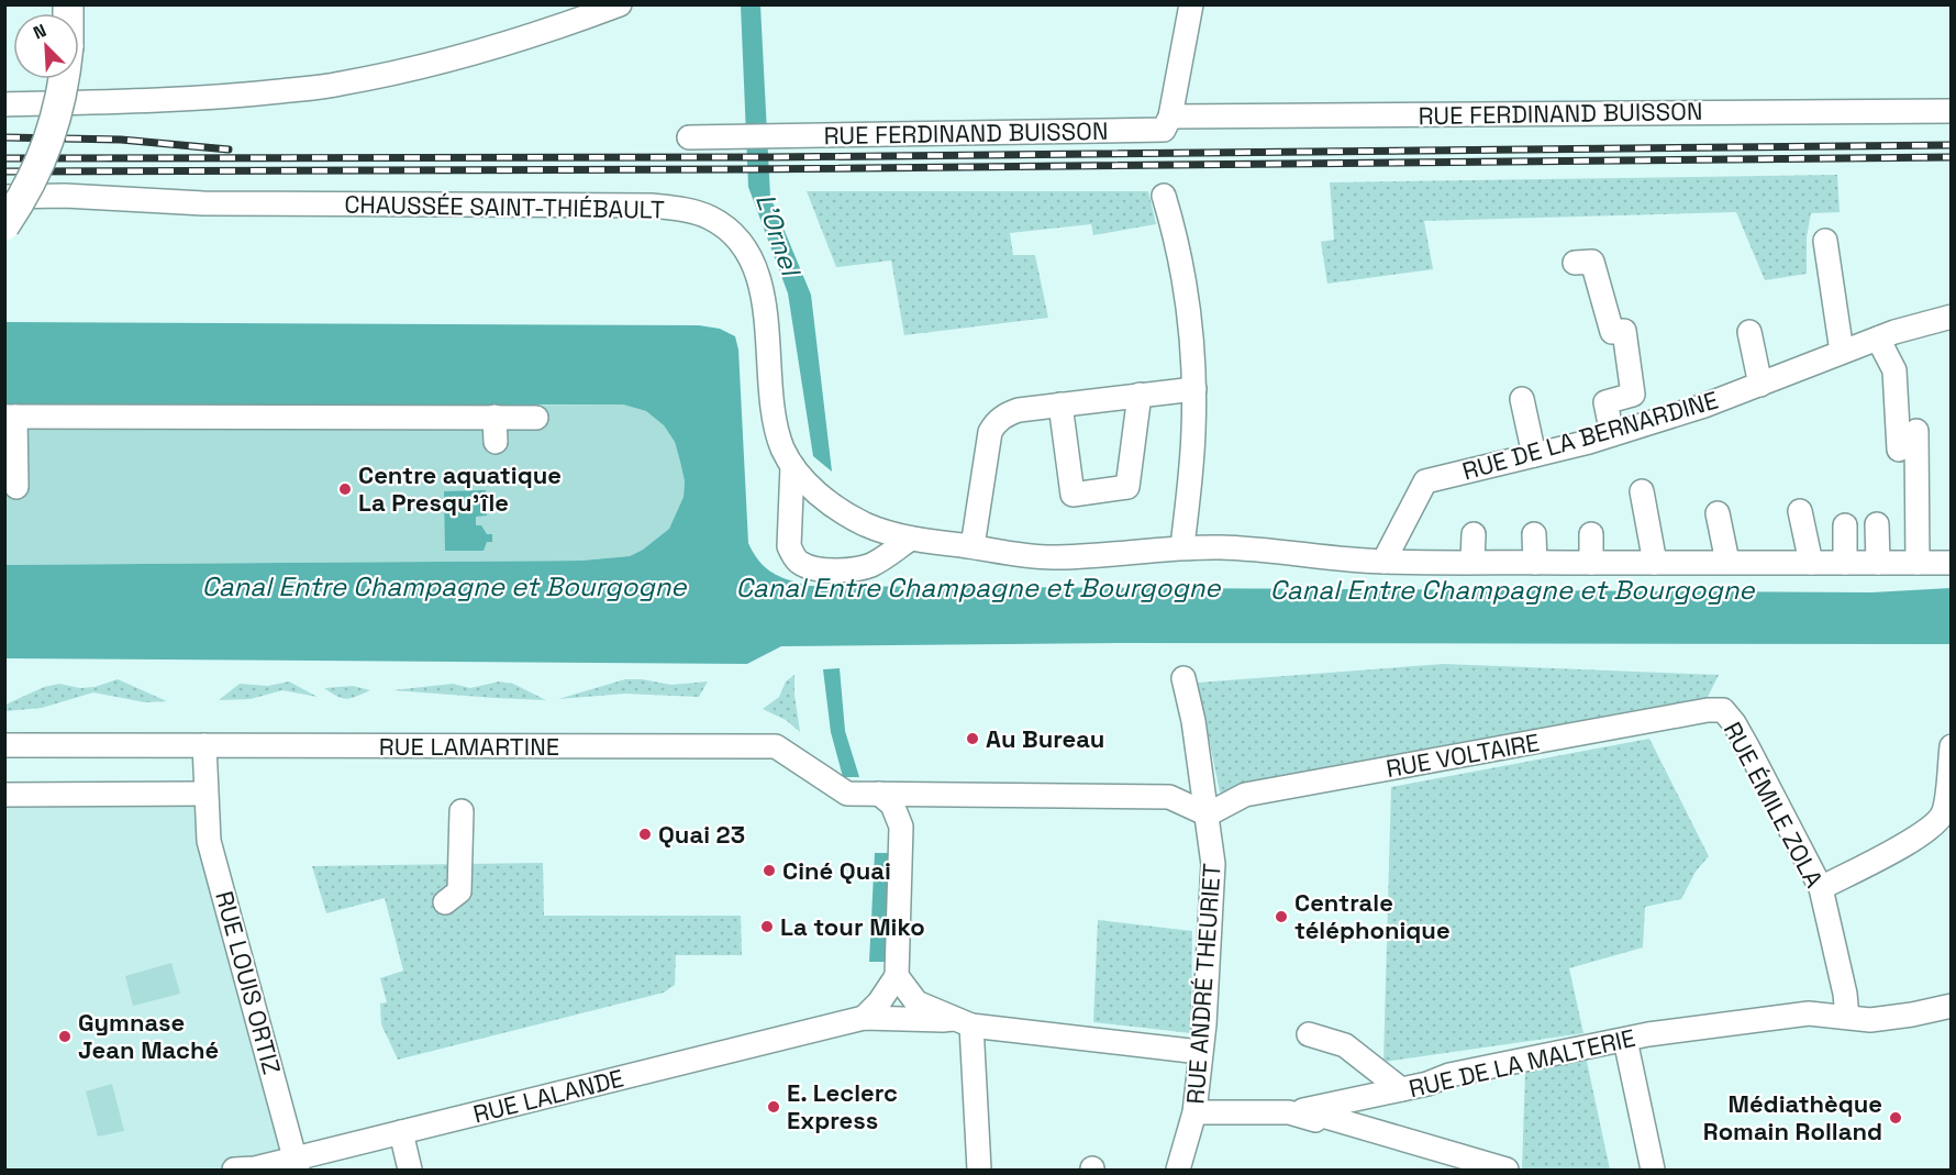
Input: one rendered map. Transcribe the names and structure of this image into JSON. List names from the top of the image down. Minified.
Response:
{"streets":{"street":["RUE FERDINAND BUISSON","CHAUSSÉE SAINT-THIÉBAULT","RUE DE LA BERNARDINE","RUE LAMARTINE","RUE VOLTAIRE","RUE ÉMILE ZOLA","RUE LOUIS ORTIZ","RUE ANDRÉ THEURIET","RUE DE LA MALTERIE","RUE LALANDE"]},"crossings":[["CHAUSSÉE SAINT-THIÉBAULT","RUE DE LA BERNARDINE"],["RUE LAMARTINE","RUE VOLTAIRE"],["RUE LAMARTINE","RUE LOUIS ORTIZ"],["RUE LAMARTINE","RUE ANDRÉ THEURIET"],["RUE VOLTAIRE","RUE ÉMILE ZOLA"],["RUE VOLTAIRE","RUE ANDRÉ THEURIET"],["RUE ÉMILE ZOLA","RUE DE LA MALTERIE"],["RUE LOUIS ORTIZ","RUE LALANDE"]],"water":["L'Ornel","Canal Entre Champagne et Bourgogne"],"places":["Centre aquatique La Presqu'île","Au Bureau","Quai 23","Ciné Quai","Centrale téléphonique","La tour Miko","Gymnase Jean Maché","E. Leclerc Express","Médiathèque Romain Rolland"],"north":"top left"}
